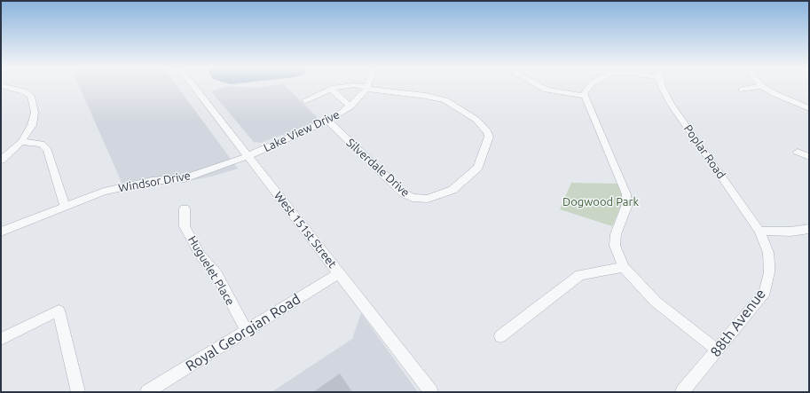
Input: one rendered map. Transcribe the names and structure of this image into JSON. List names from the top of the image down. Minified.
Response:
{"streets":{"street":["Lake View Drive","Poplar Road","Silverdale Drive","Windsor Drive","West 151st Street","Huguelet Place","88th Avenue","Royal Georgian Road"]},"crossings":[["Lake View Drive","Silverdale Drive"],["Lake View Drive","Windsor Drive"],["Lake View Drive","West 151st Street"],["Poplar Road","88th Avenue"],["Windsor Drive","West 151st Street"],["West 151st Street","Royal Georgian Road"],["Huguelet Place","Royal Georgian Road"]],"parks":["Dogwood Park"]}
